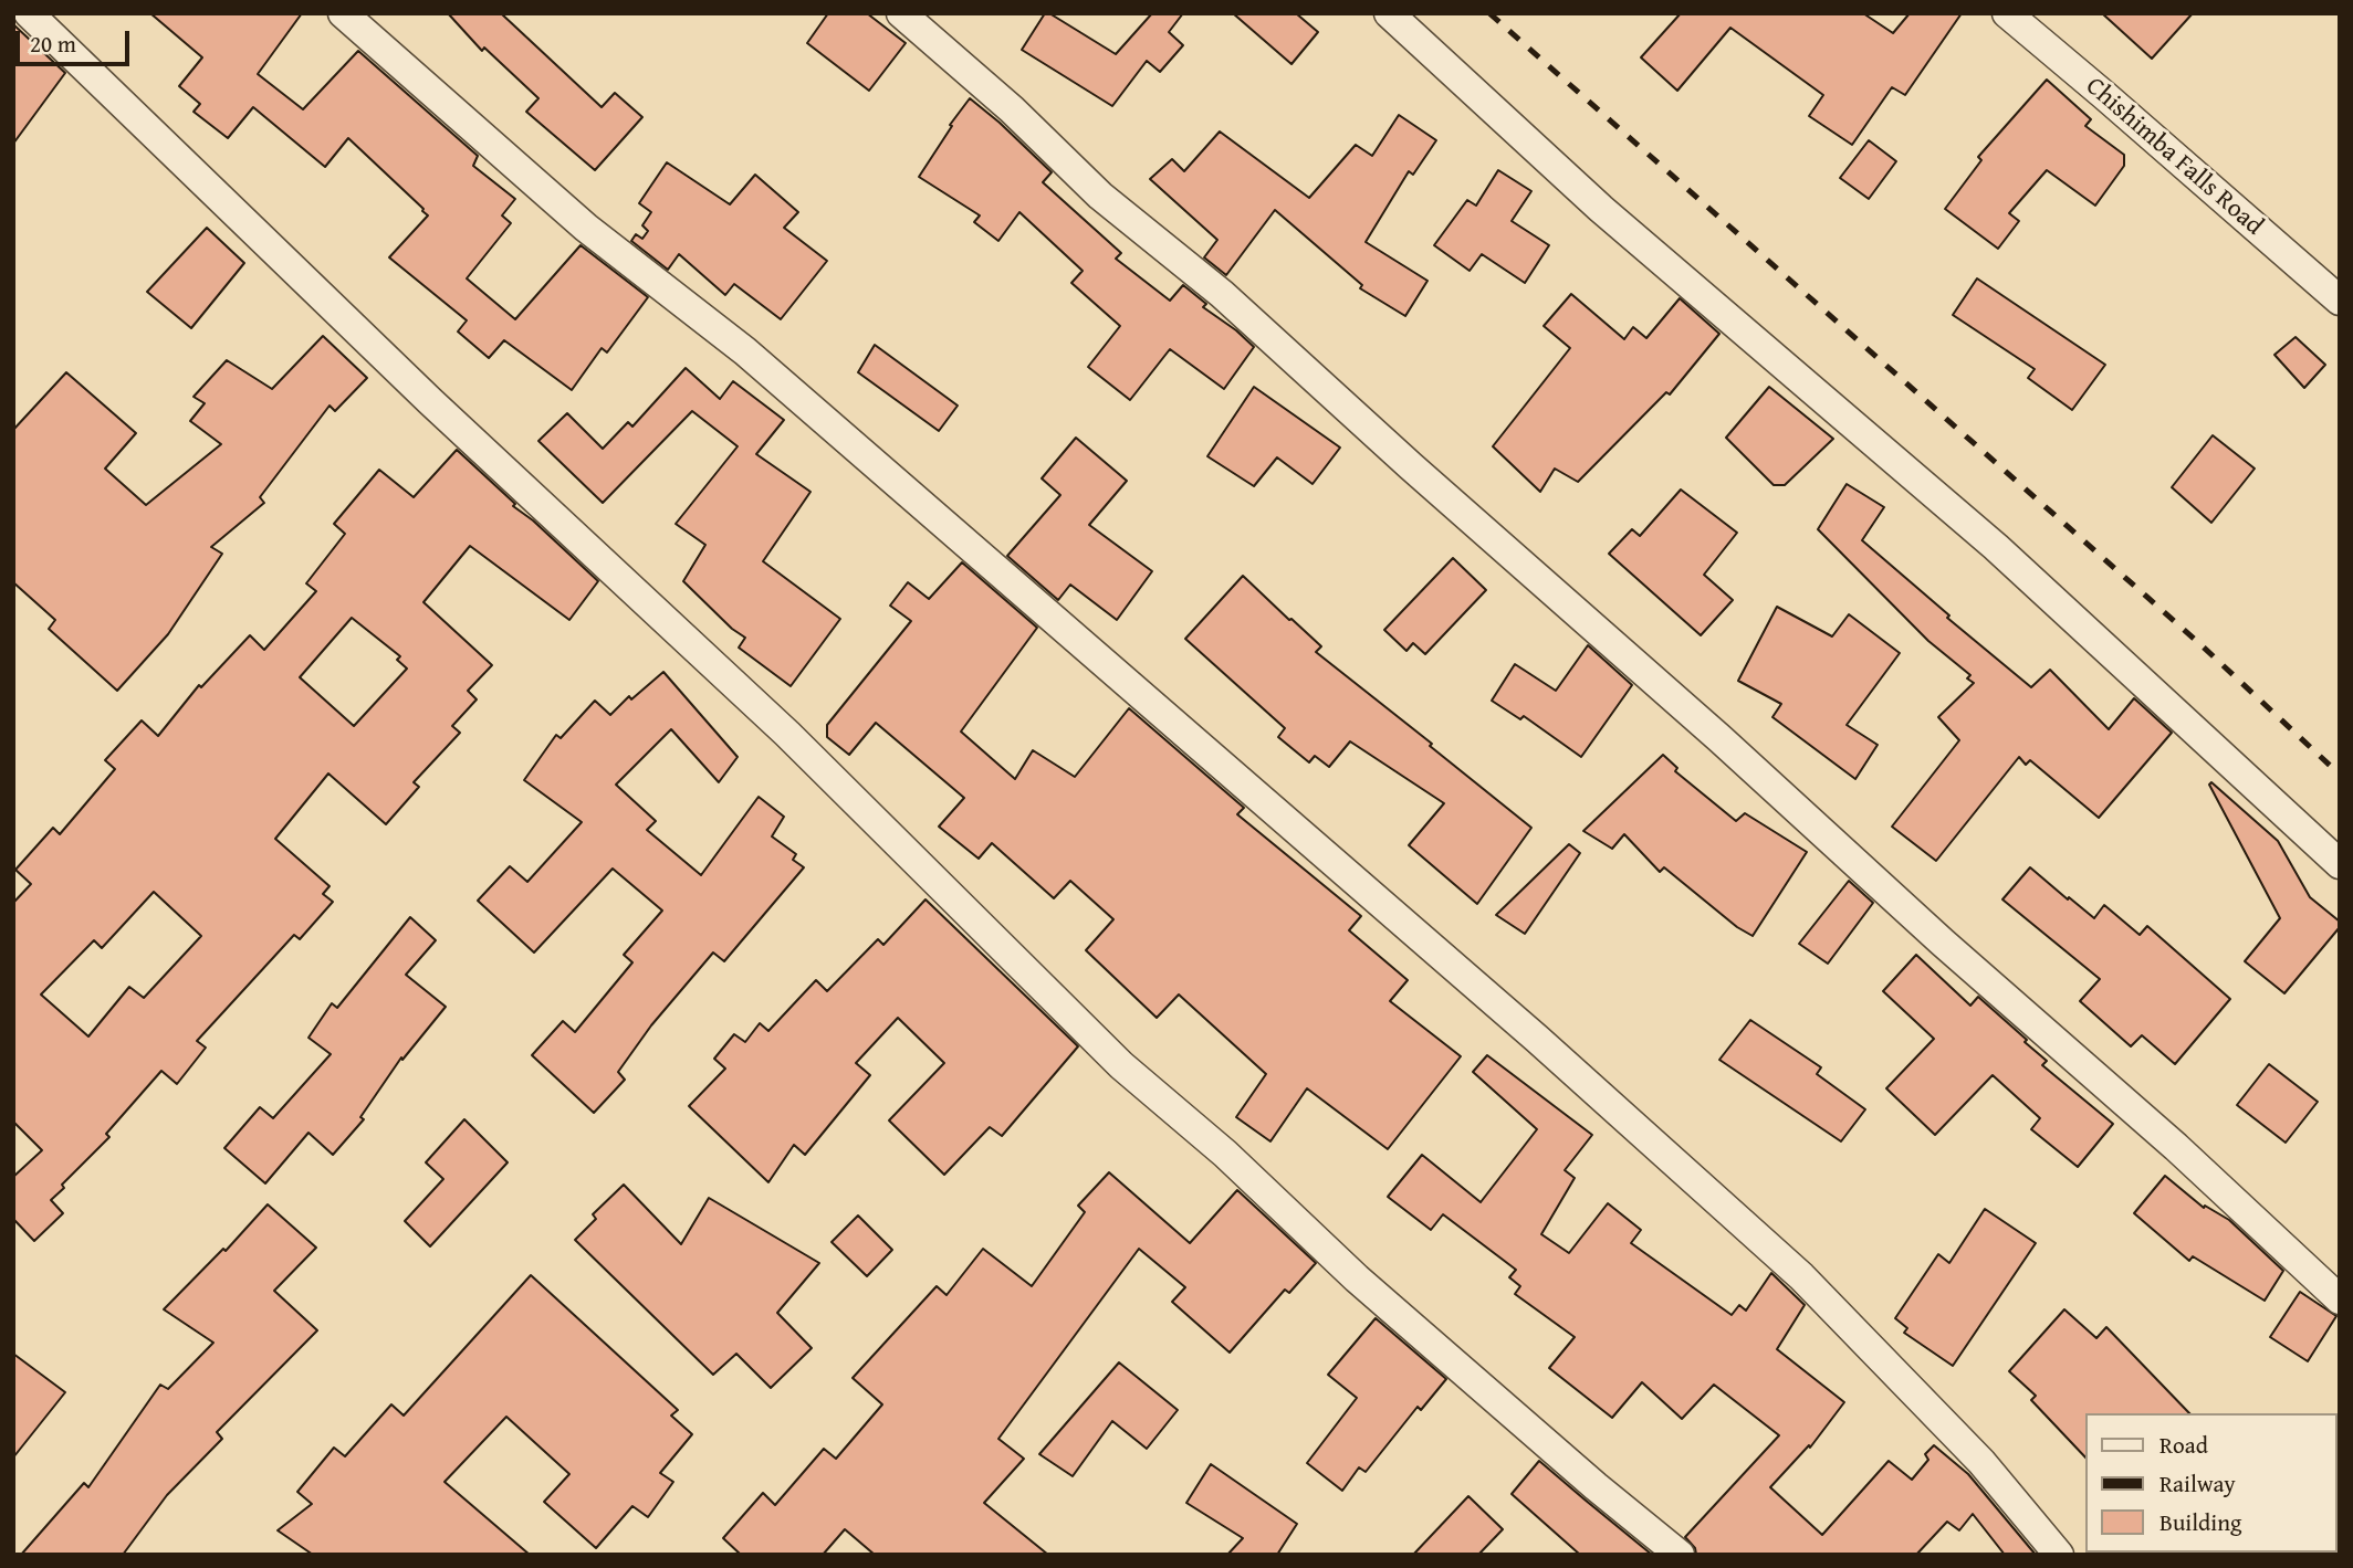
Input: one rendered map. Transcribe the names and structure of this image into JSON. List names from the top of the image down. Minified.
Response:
{"streets":{"street":["Chishimba Falls Road"]},"legend":["Road","Railway","Building"],"scale_bar":"20 m"}
